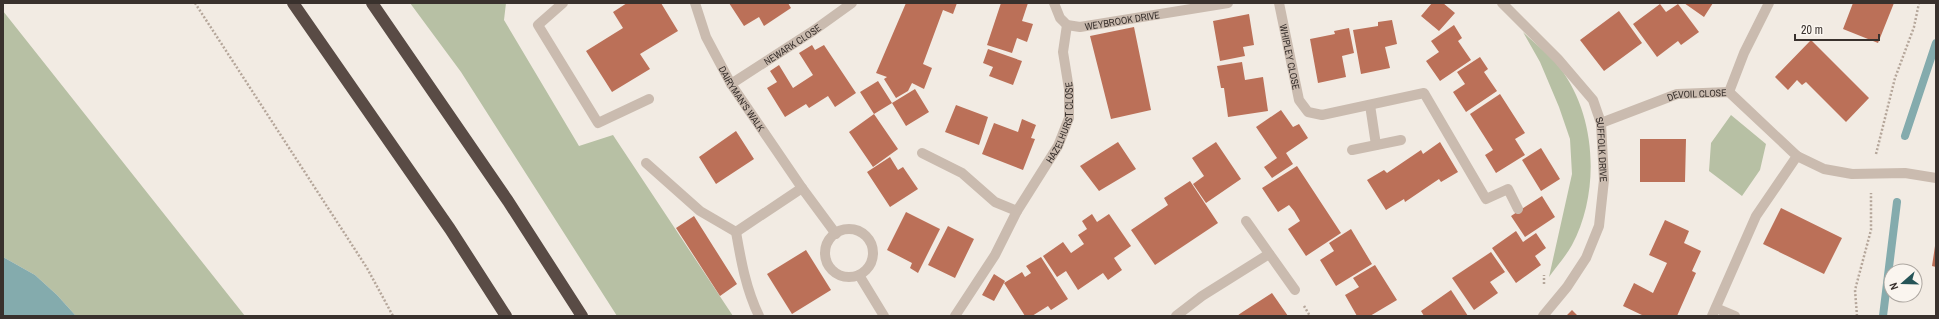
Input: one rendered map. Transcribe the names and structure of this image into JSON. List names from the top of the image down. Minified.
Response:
{"streets":{"street":["WEYBROOK DRIVE","NEWARK CLOSE","WHIPLEY CLOSE","DEVOIL CLOSE","DAIRYMAN'S WALK","HAZELHURST CLOSE","SUFFOLK DRIVE"]},"crossings":[["WEYBROOK DRIVE","HAZELHURST CLOSE"],["NEWARK CLOSE","DAIRYMAN'S WALK"],["DEVOIL CLOSE","SUFFOLK DRIVE"]],"scale_bar":"20 m","north":"left"}
